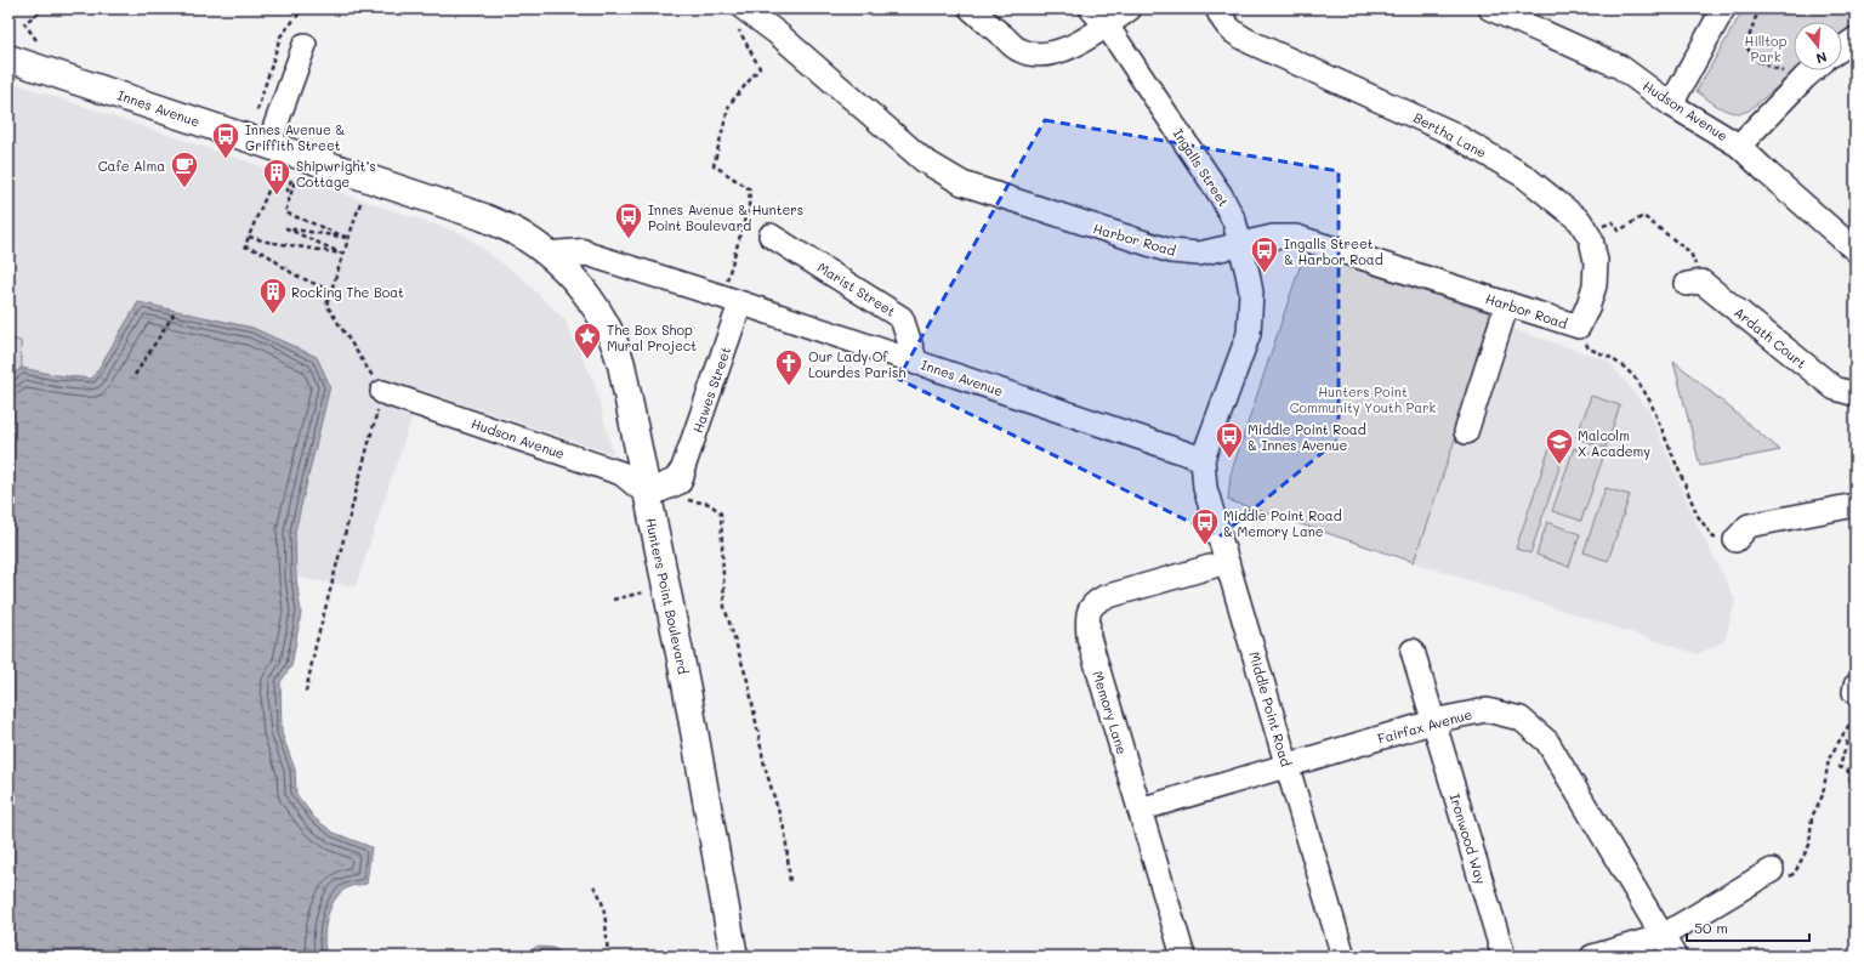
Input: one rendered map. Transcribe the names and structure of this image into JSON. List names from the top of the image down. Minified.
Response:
{"streets":{"main road":["Innes Avenue","Hunters Point Boulevard"],"street":["Hudson Avenue","Bertha Lane","Ingalls Street","Harbor Road","Marist Street","Ardath Court","Hawes Street","Middle Point Road","Memory Lane","Fairfax Avenue","Ironwood Way"]},"crossings":[["Innes Avenue","Ingalls Street"],["Innes Avenue","Marist Street"],["Innes Avenue","Hawes Street"],["Innes Avenue","Hunters Point Boulevard"],["Innes Avenue","Middle Point Road"],["Hudson Avenue","Hunters Point Boulevard"],["Bertha Lane","Harbor Road"],["Ingalls Street","Harbor Road"],["Ingalls Street","Middle Point Road"],["Middle Point Road","Memory Lane"],["Middle Point Road","Fairfax Avenue"],["Memory Lane","Fairfax Avenue"],["Fairfax Avenue","Ironwood Way"]],"parks":["Hilltop Park","Hunters Point Community Youth Park"],"places":{"bus stop":["Innes Avenue & Griffith Street","Innes Avenue & Hunters Point Boulevard","Ingalls Street & Harbor Road","Middle Point Road & Innes Avenue","Middle Point Road & Memory Lane"],"cafe":["Cafe Alma"],"building":["Shipwright’s Cottage","Rocking The Boat"],"place":["The Box Shop Mural Project"],"church":["Our Lady Of Lourdes Parish"],"school or university":["Malcolm X Academy"]},"scale_bar":"50 m","north":"bottom"}
